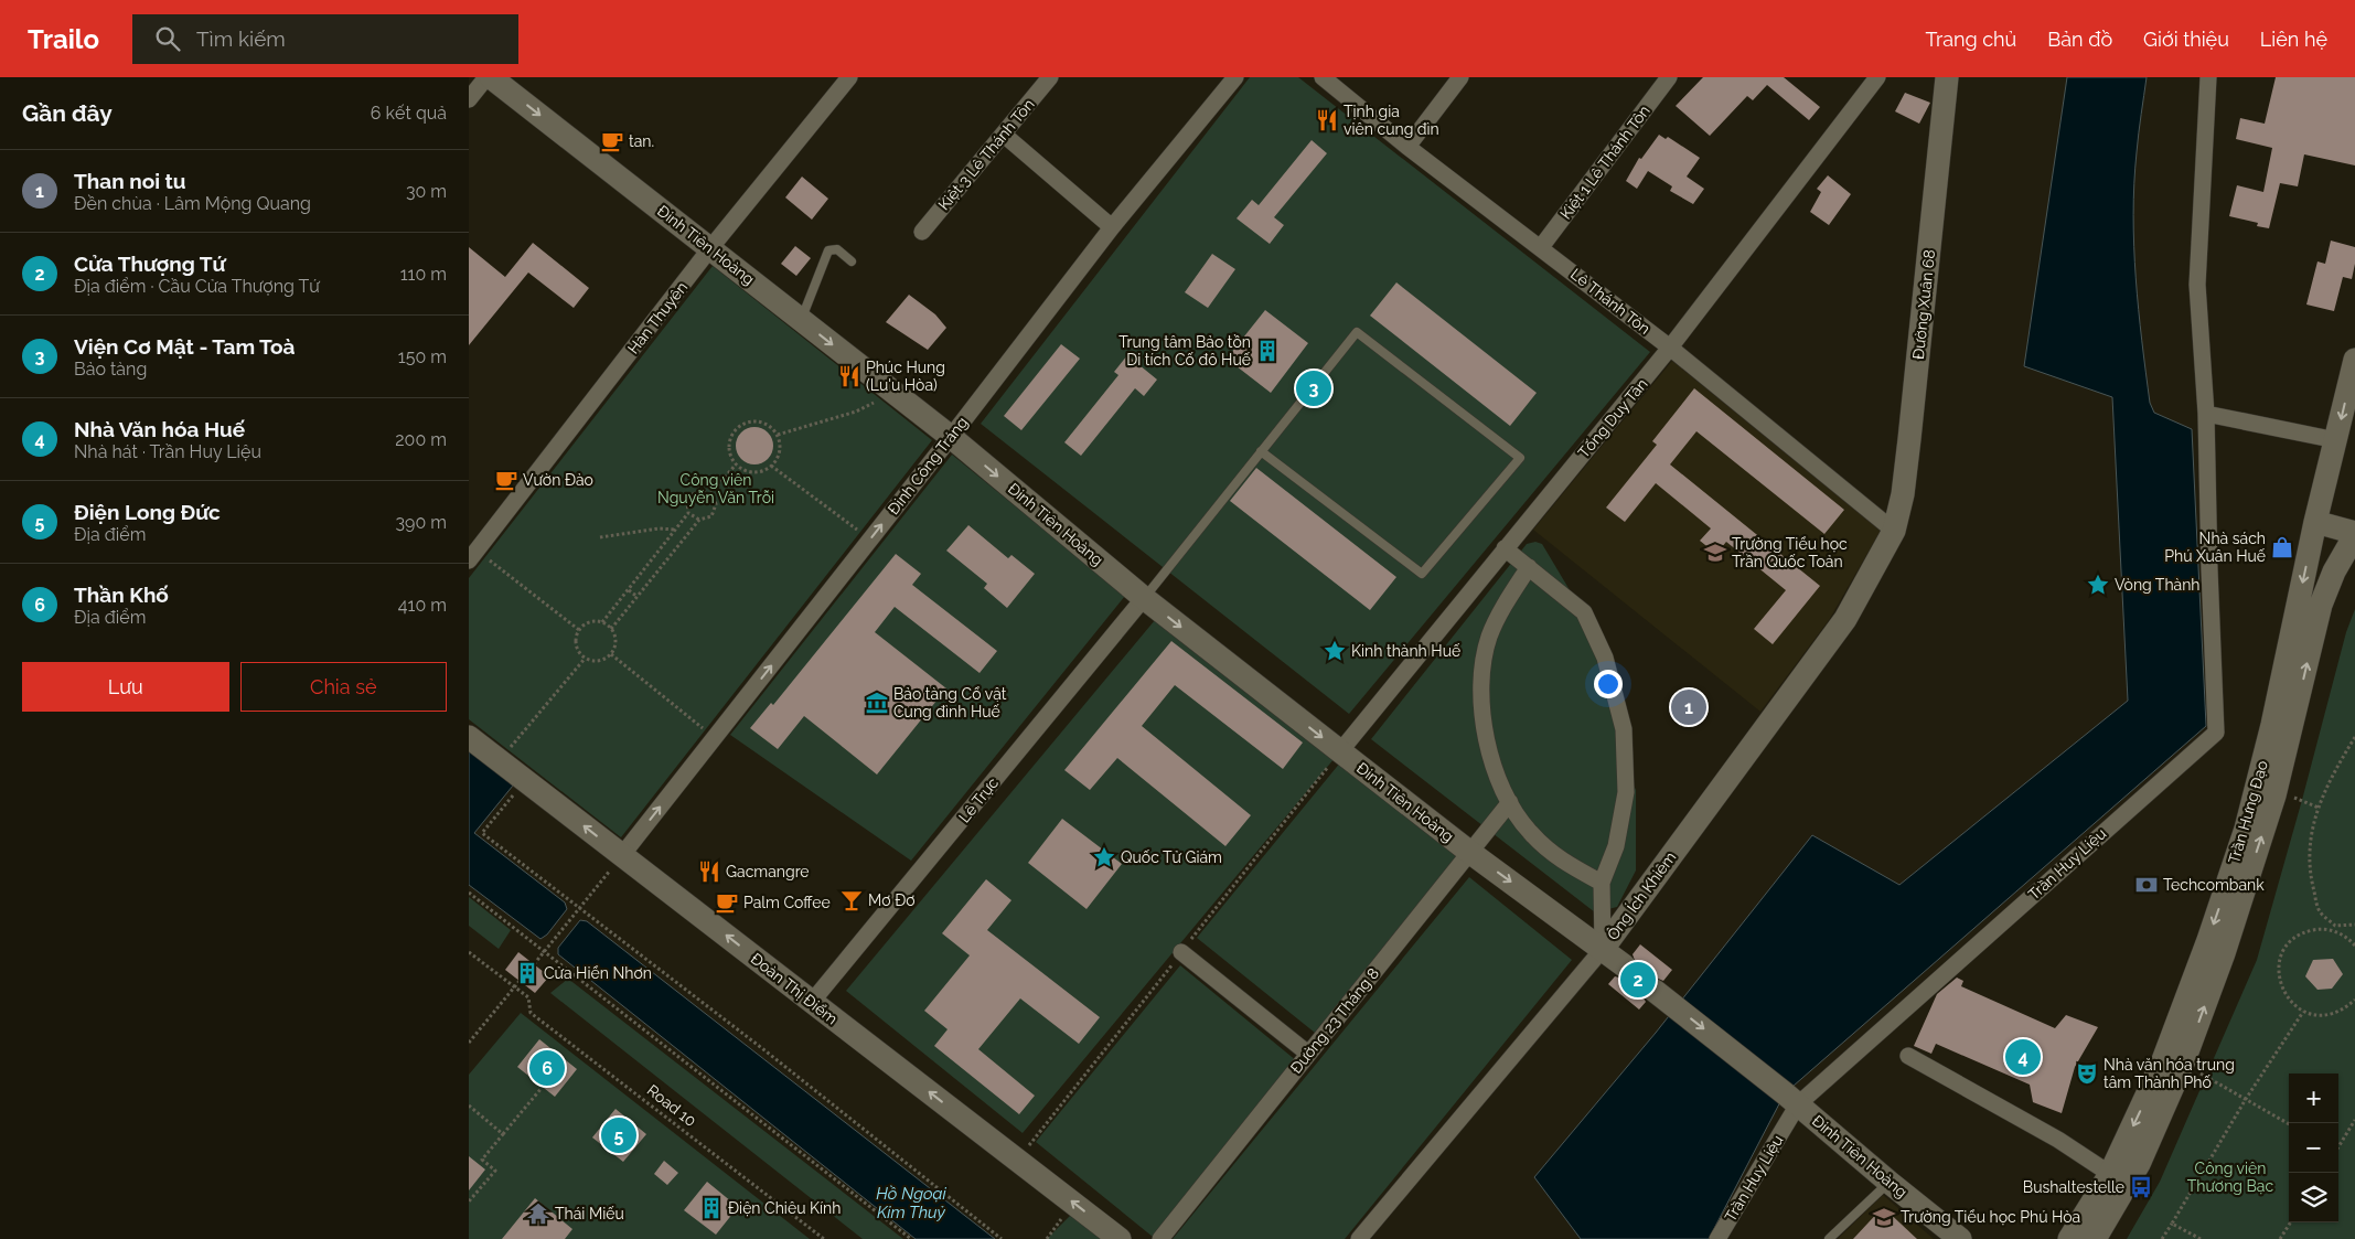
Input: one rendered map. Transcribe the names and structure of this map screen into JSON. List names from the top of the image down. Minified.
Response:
{"streets":{"main road":["Đinh Tiên Hoàng","Đường Xuân 68","Trần Hưng Đạo","Ông Ích Khiêm","Đoàn Thị Điểm"],"street":["Kiệt 3 Lê Thánh Tôn","Kiệt 1 Lê Thánh Tôn","Lê Thánh Tôn","Hàn Thuyên","Tống Duy Tân","Đinh Công Tráng","Lê Trực","Trần Huy Liệu","Đường 23 Tháng 8"],"path":["Road 10"]},"crossings":[["Kiệt 1 Lê Thánh Tôn","Lê Thánh Tôn"],["Đinh Tiên Hoàng","Hàn Thuyên"],["Đinh Tiên Hoàng","Tống Duy Tân"],["Đinh Tiên Hoàng","Đinh Công Tráng"],["Đinh Tiên Hoàng","Lê Trực"],["Đinh Tiên Hoàng","Trần Huy Liệu"],["Đinh Tiên Hoàng","Ông Ích Khiêm"],["Đinh Tiên Hoàng","Đường 23 Tháng 8"],["Lê Thánh Tôn","Đường Xuân 68"],["Lê Thánh Tôn","Tống Duy Tân"],["Lê Thánh Tôn","Ông Ích Khiêm"],["Đường Xuân 68","Ông Ích Khiêm"],["Đinh Công Tráng","Đoàn Thị Điểm"],["Lê Trực","Đoàn Thị Điểm"]],"one_way":["Đinh Tiên Hoàng","Đinh Công Tráng","Đoàn Thị Điểm"],"water":["Hồ Ngoại Kim Thuỷ"],"parks":["Công viên Nguyễn Văn Trỗi","Công viên Thương Bạc"],"places":{"restaurant":["Tịnh gia viên cung đìn","Phúc Hung (Lu'u Hòa)","Gacmangre"],"cafe":["tan.","Vườn Đào","Palm Coffee"],"building":["Trung tâm Bảo tồn Di tích Cố đô Huế","Cửa Hiển Nhơn","Điện Chiêu Kính"],"shop":["Nhà sách Phú Xuân Huế"],"school or university":["Trường Tiểu học Trần Quốc Toản","Trường Tiểu học Phú Hòa"],"place":["Vòng Thành","Kinh thành Huế","Quốc Tử Giám"],"museum":["Bảo tàng Cổ vật Cung đình Huế"],"bank":["Techcombank"],"bar":["Mơ Đơ"],"theatre":["Nhà văn hóa trung tâm Thành Phố"],"bus stop":["Bushaltestelle"],"temple":["Thái Miếu"]},"page":{"header":"Trailo","search":"Tìm kiếm","nav":["Trang chủ","Bản đồ","Giới thiệu","Liên hệ"],"heading":["Gần đây","6 kết quả"],"list":[{"mark":"1","name":"Than noi tu","note":"Đền chùa · Lâm Mộng Quang","value":"30 m"},{"mark":"2","name":"Cửa Thượng Tứ","note":"Địa điểm · Cầu Cửa Thượng Tứ","value":"110 m"},{"mark":"3","name":"Viện Cơ Mật - Tam Toà","note":"Bảo tàng","value":"150 m"},{"mark":"4","name":"Nhà Văn hóa Huế","note":"Nhà hát · Trần Huy Liệu","value":"200 m"},{"mark":"5","name":"Điện Long Đức","note":"Địa điểm","value":"390 m"},{"mark":"6","name":"Thần Khố","note":"Địa điểm","value":"410 m"}],"pins":["3","1","2","4","6","5"],"buttons":["Lưu","Chia sẻ"],"map_buttons":["+","−"]}}
